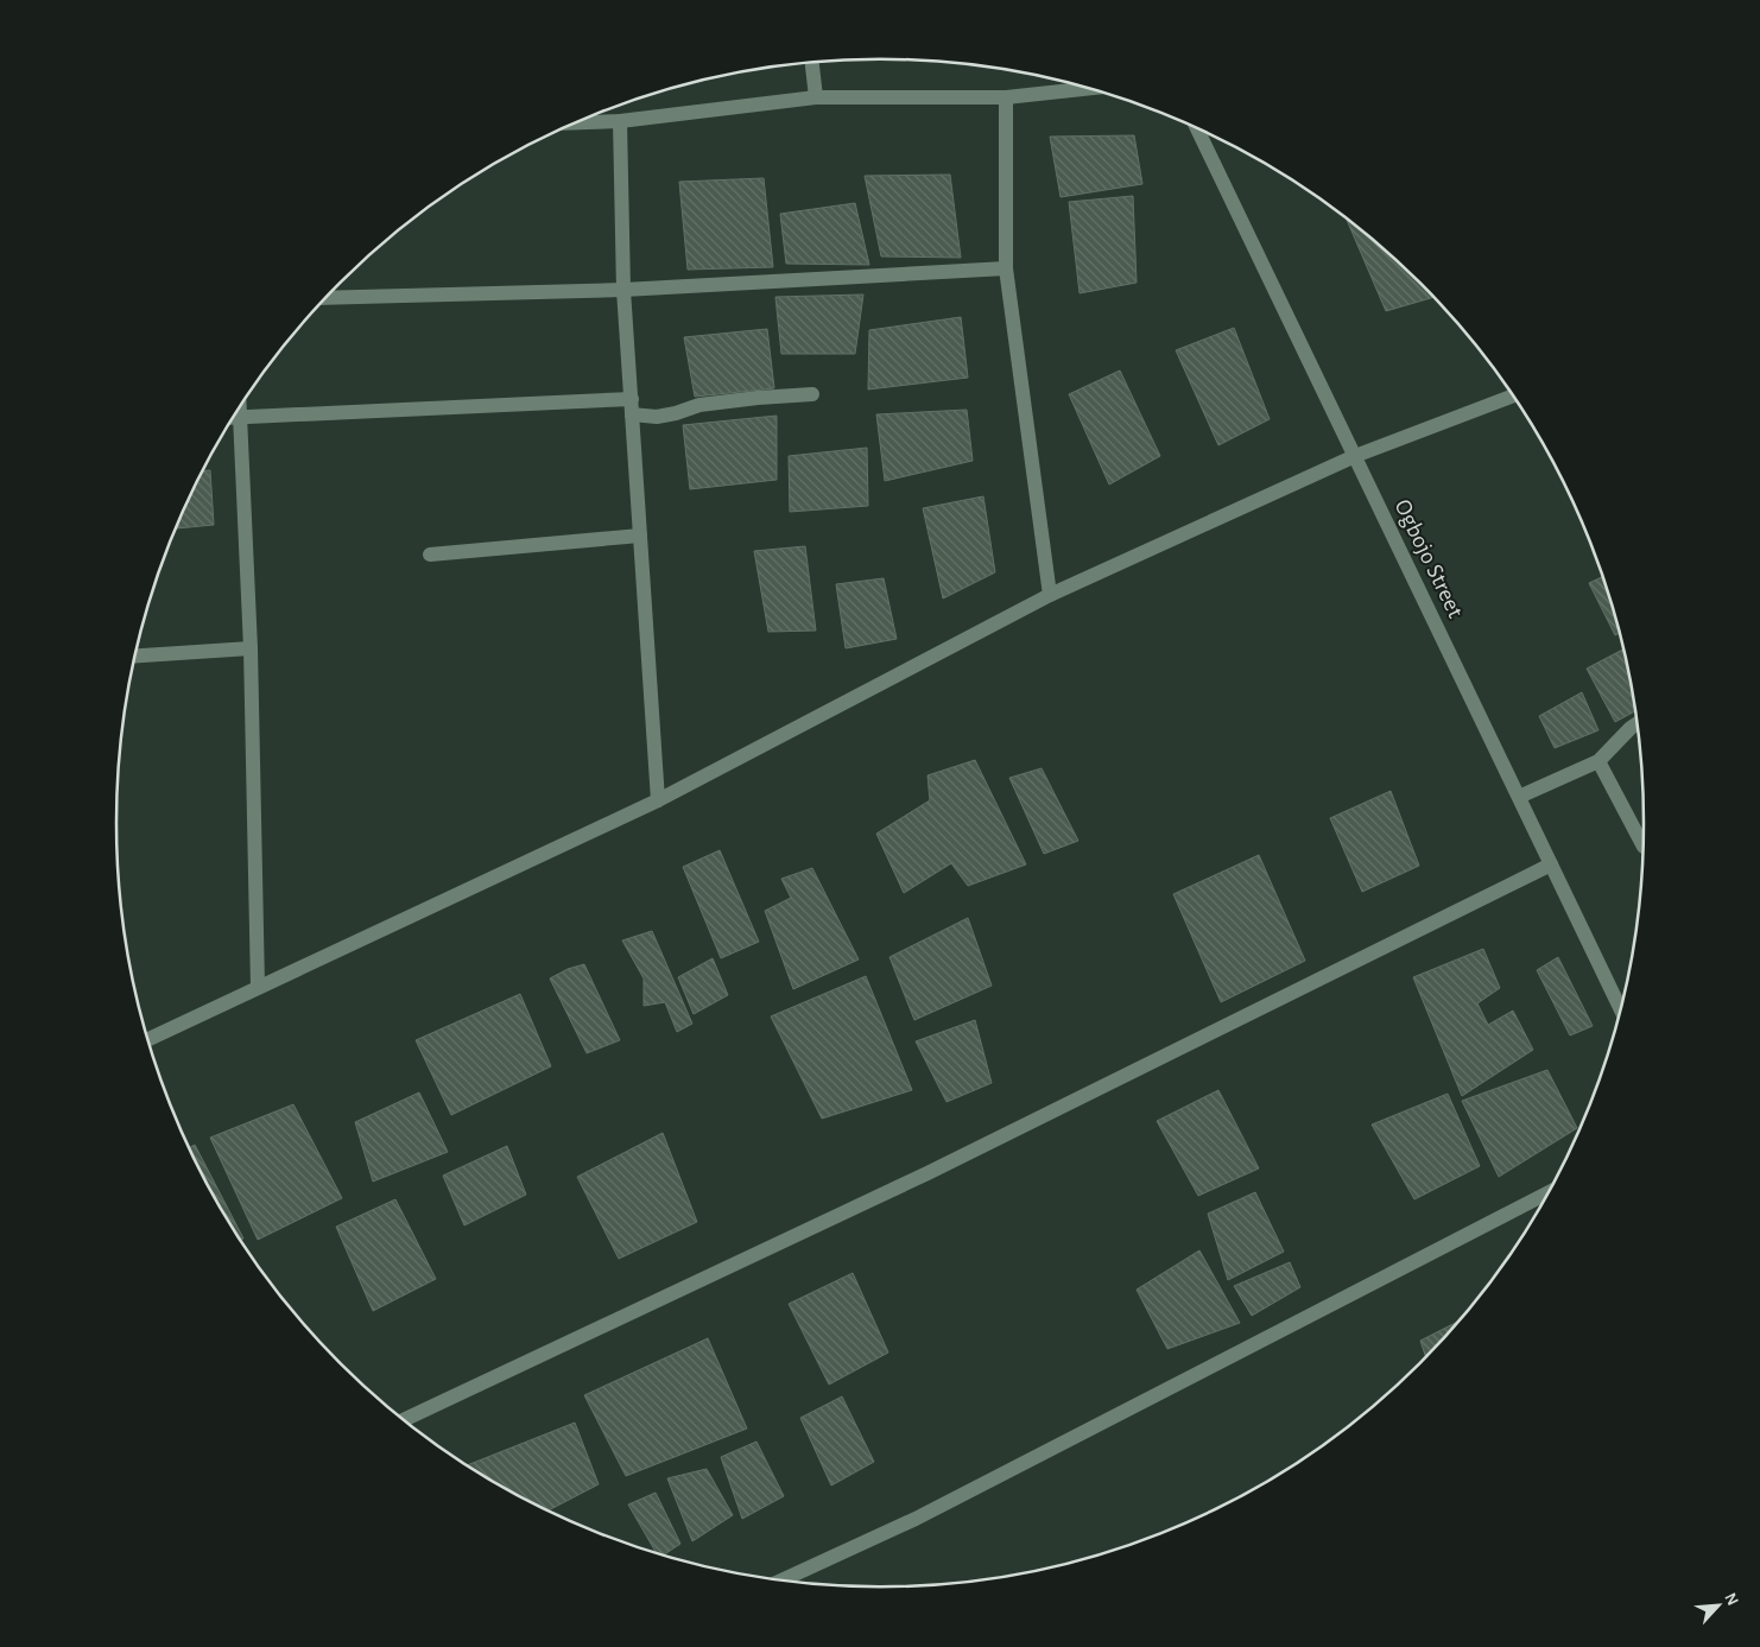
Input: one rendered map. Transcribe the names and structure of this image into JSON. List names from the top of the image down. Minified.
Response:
{"streets":{"street":["Ogbojo Street"]},"north":"top right"}
